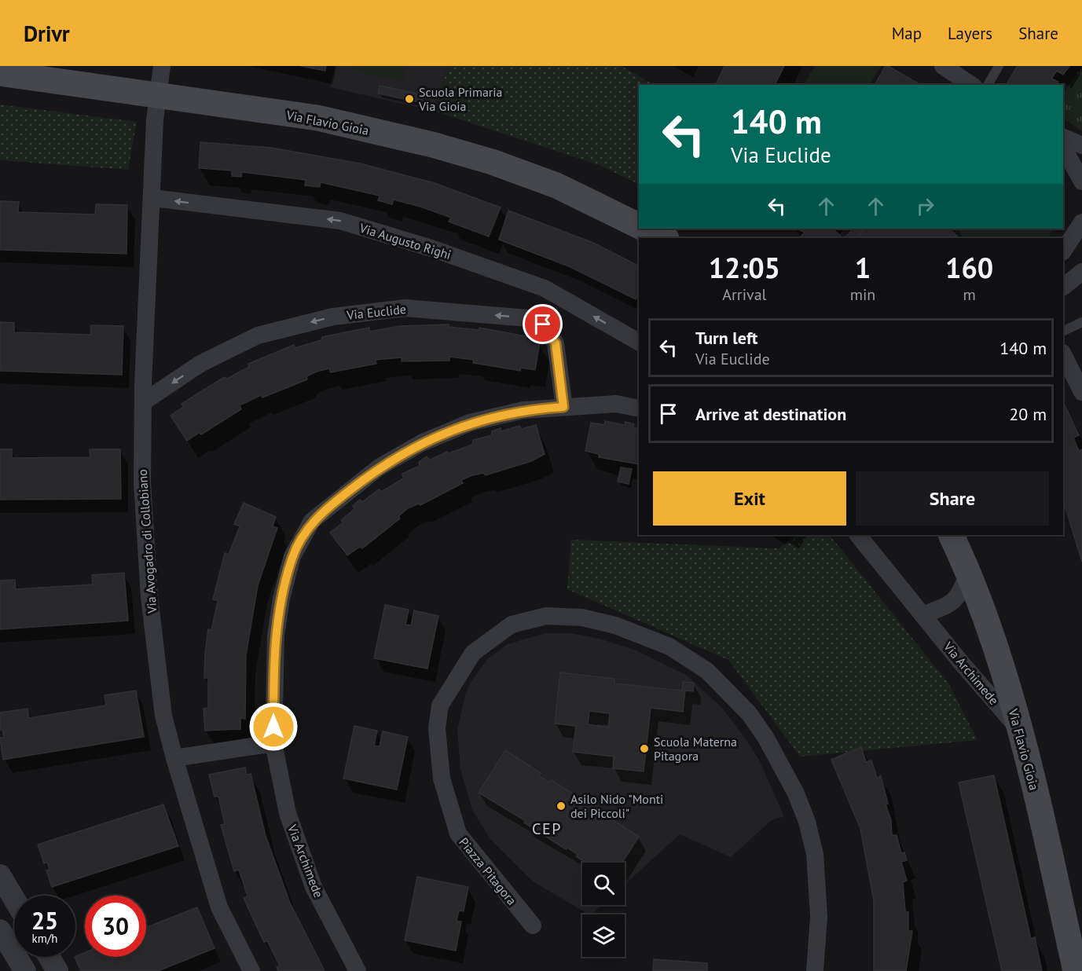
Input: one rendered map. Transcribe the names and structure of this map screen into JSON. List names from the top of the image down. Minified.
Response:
{"streets":{"main road":["Via Flavio Gioia"],"street":["Via Augusto Righi","Via Euclide","Via Avogadro di Collobiano","Via Archimede","Piazza Pitagora"]},"crossings":[["Via Flavio Gioia","Via Avogadro di Collobiano"],["Via Flavio Gioia","Via Archimede"],["Via Augusto Righi","Via Avogadro di Collobiano"],["Via Euclide","Via Avogadro di Collobiano"],["Via Euclide","Via Archimede"]],"one_way":["Via Augusto Righi","Via Euclide"],"districts":["CEP"],"places":["Scuola Primaria Via Gioia","Scuola Materna Pitagora","Asilo Nido \"Monti dei Piccoli\""],"page":{"header":"Drivr","nav":["Map","Layers","Share"],"turn":["140 m","Via Euclide"],"eta":["12:05","Arrival","1","min","160","m"],"list":[{"name":"Turn left","note":"Via Euclide","value":"140 m"},{"name":"Arrive at destination","value":"20 m"}],"buttons":["Exit","Share"],"speed":"25 km/h","limit":"30"}}
